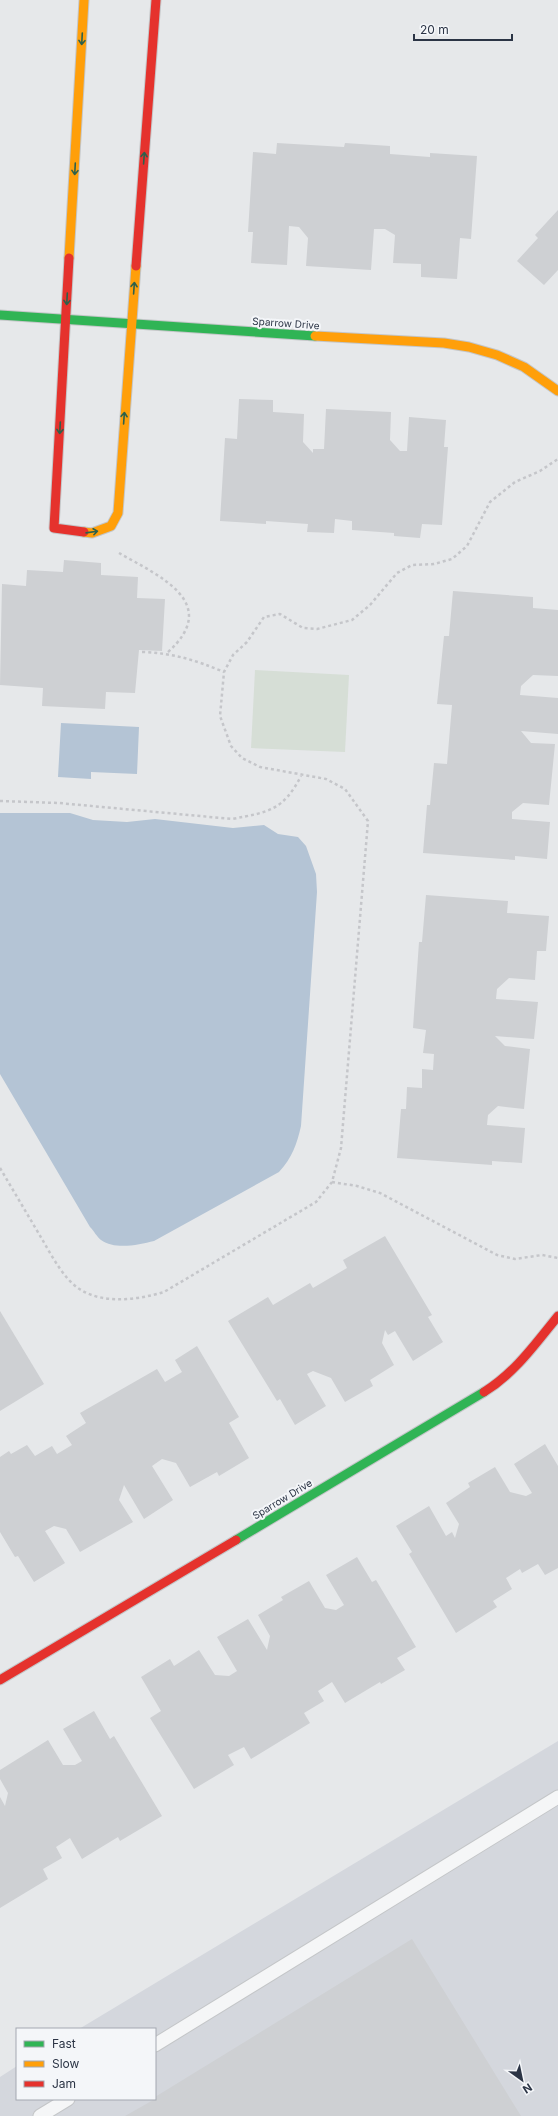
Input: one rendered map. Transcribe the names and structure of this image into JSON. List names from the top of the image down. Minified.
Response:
{"streets":{"street":["Sparrow Drive"]},"legend":["Fast","Slow","Jam"],"scale_bar":"20 m","north":"bottom right"}
